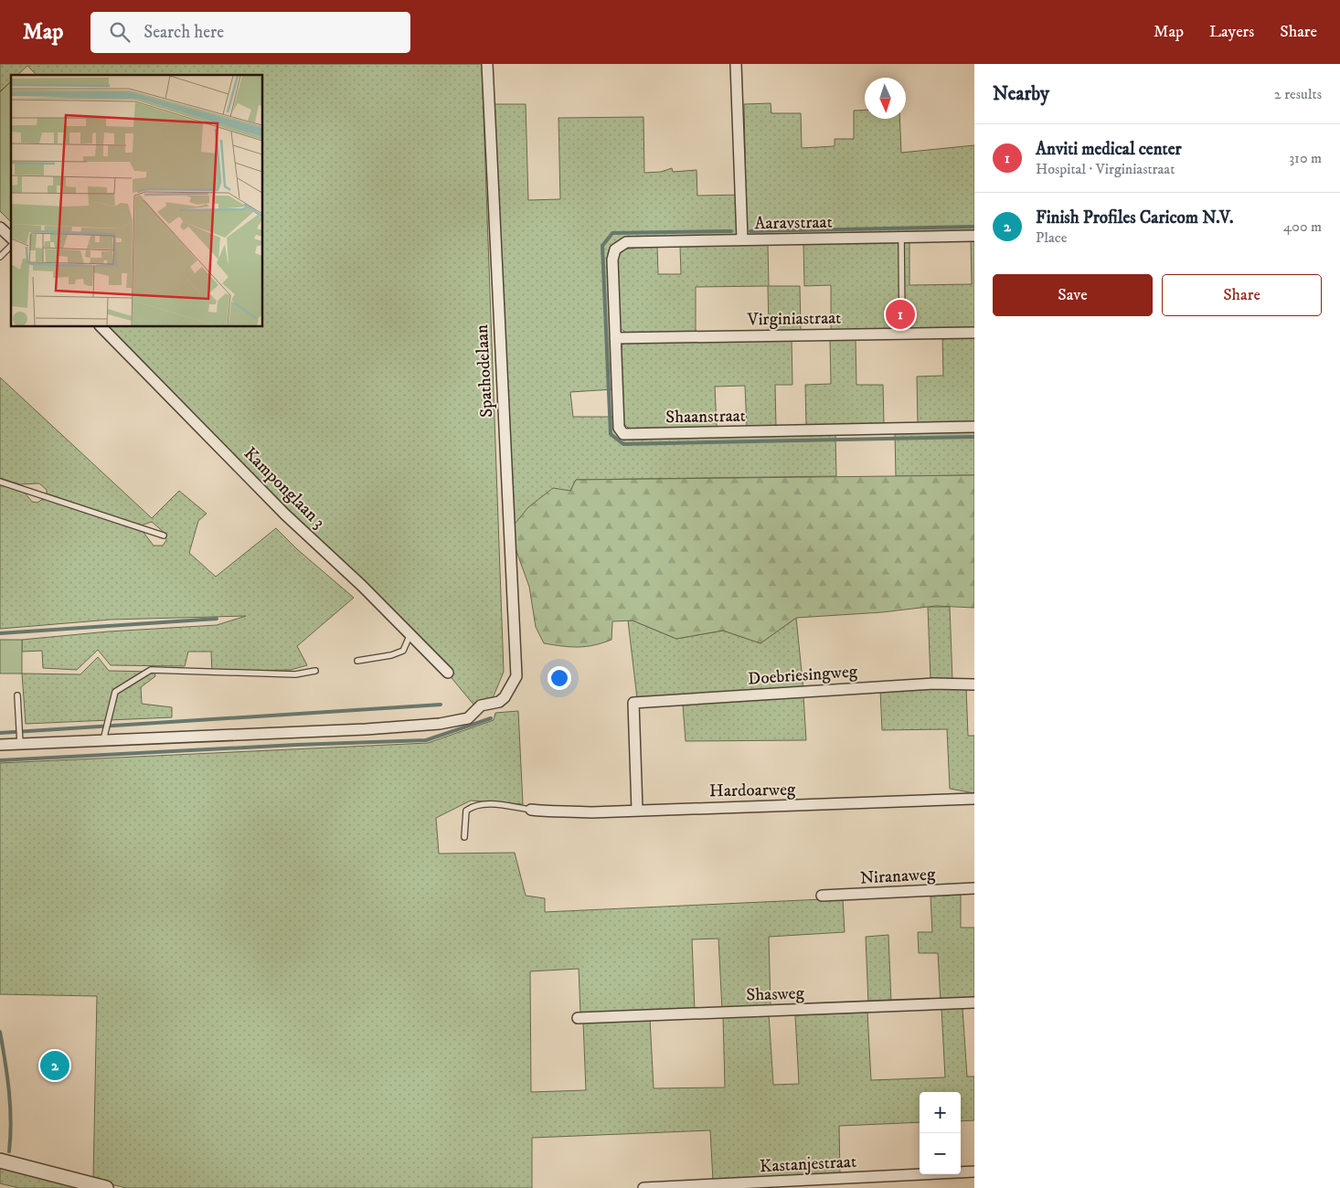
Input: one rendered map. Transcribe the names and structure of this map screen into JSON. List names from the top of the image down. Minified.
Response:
{"streets":{"street":["Aaravstraat","Virginiastraat","Spathodelaan","Shaanstraat","Kamponglaan 3","Doebriesingweg","Hardoarweg","Niranaweg","Shasweg","Kastanjestraat"]},"crossings":[["Aaravstraat","Shaanstraat"],["Virginiastraat","Shaanstraat"],["Doebriesingweg","Hardoarweg"]],"north":"bottom","page":{"header":"Map","search":"Search here","nav":["Map","Layers","Share"],"heading":["Nearby","2 results"],"list":[{"mark":"1","name":"Anviti medical center","note":"Hospital · Virginiastraat","value":"310 m"},{"mark":"2","name":"Finish Profiles Caricom N.V.","note":"Place","value":"400 m"}],"buttons":["Save","Share"],"pins":["1","2"],"map_buttons":["+","−"]}}
